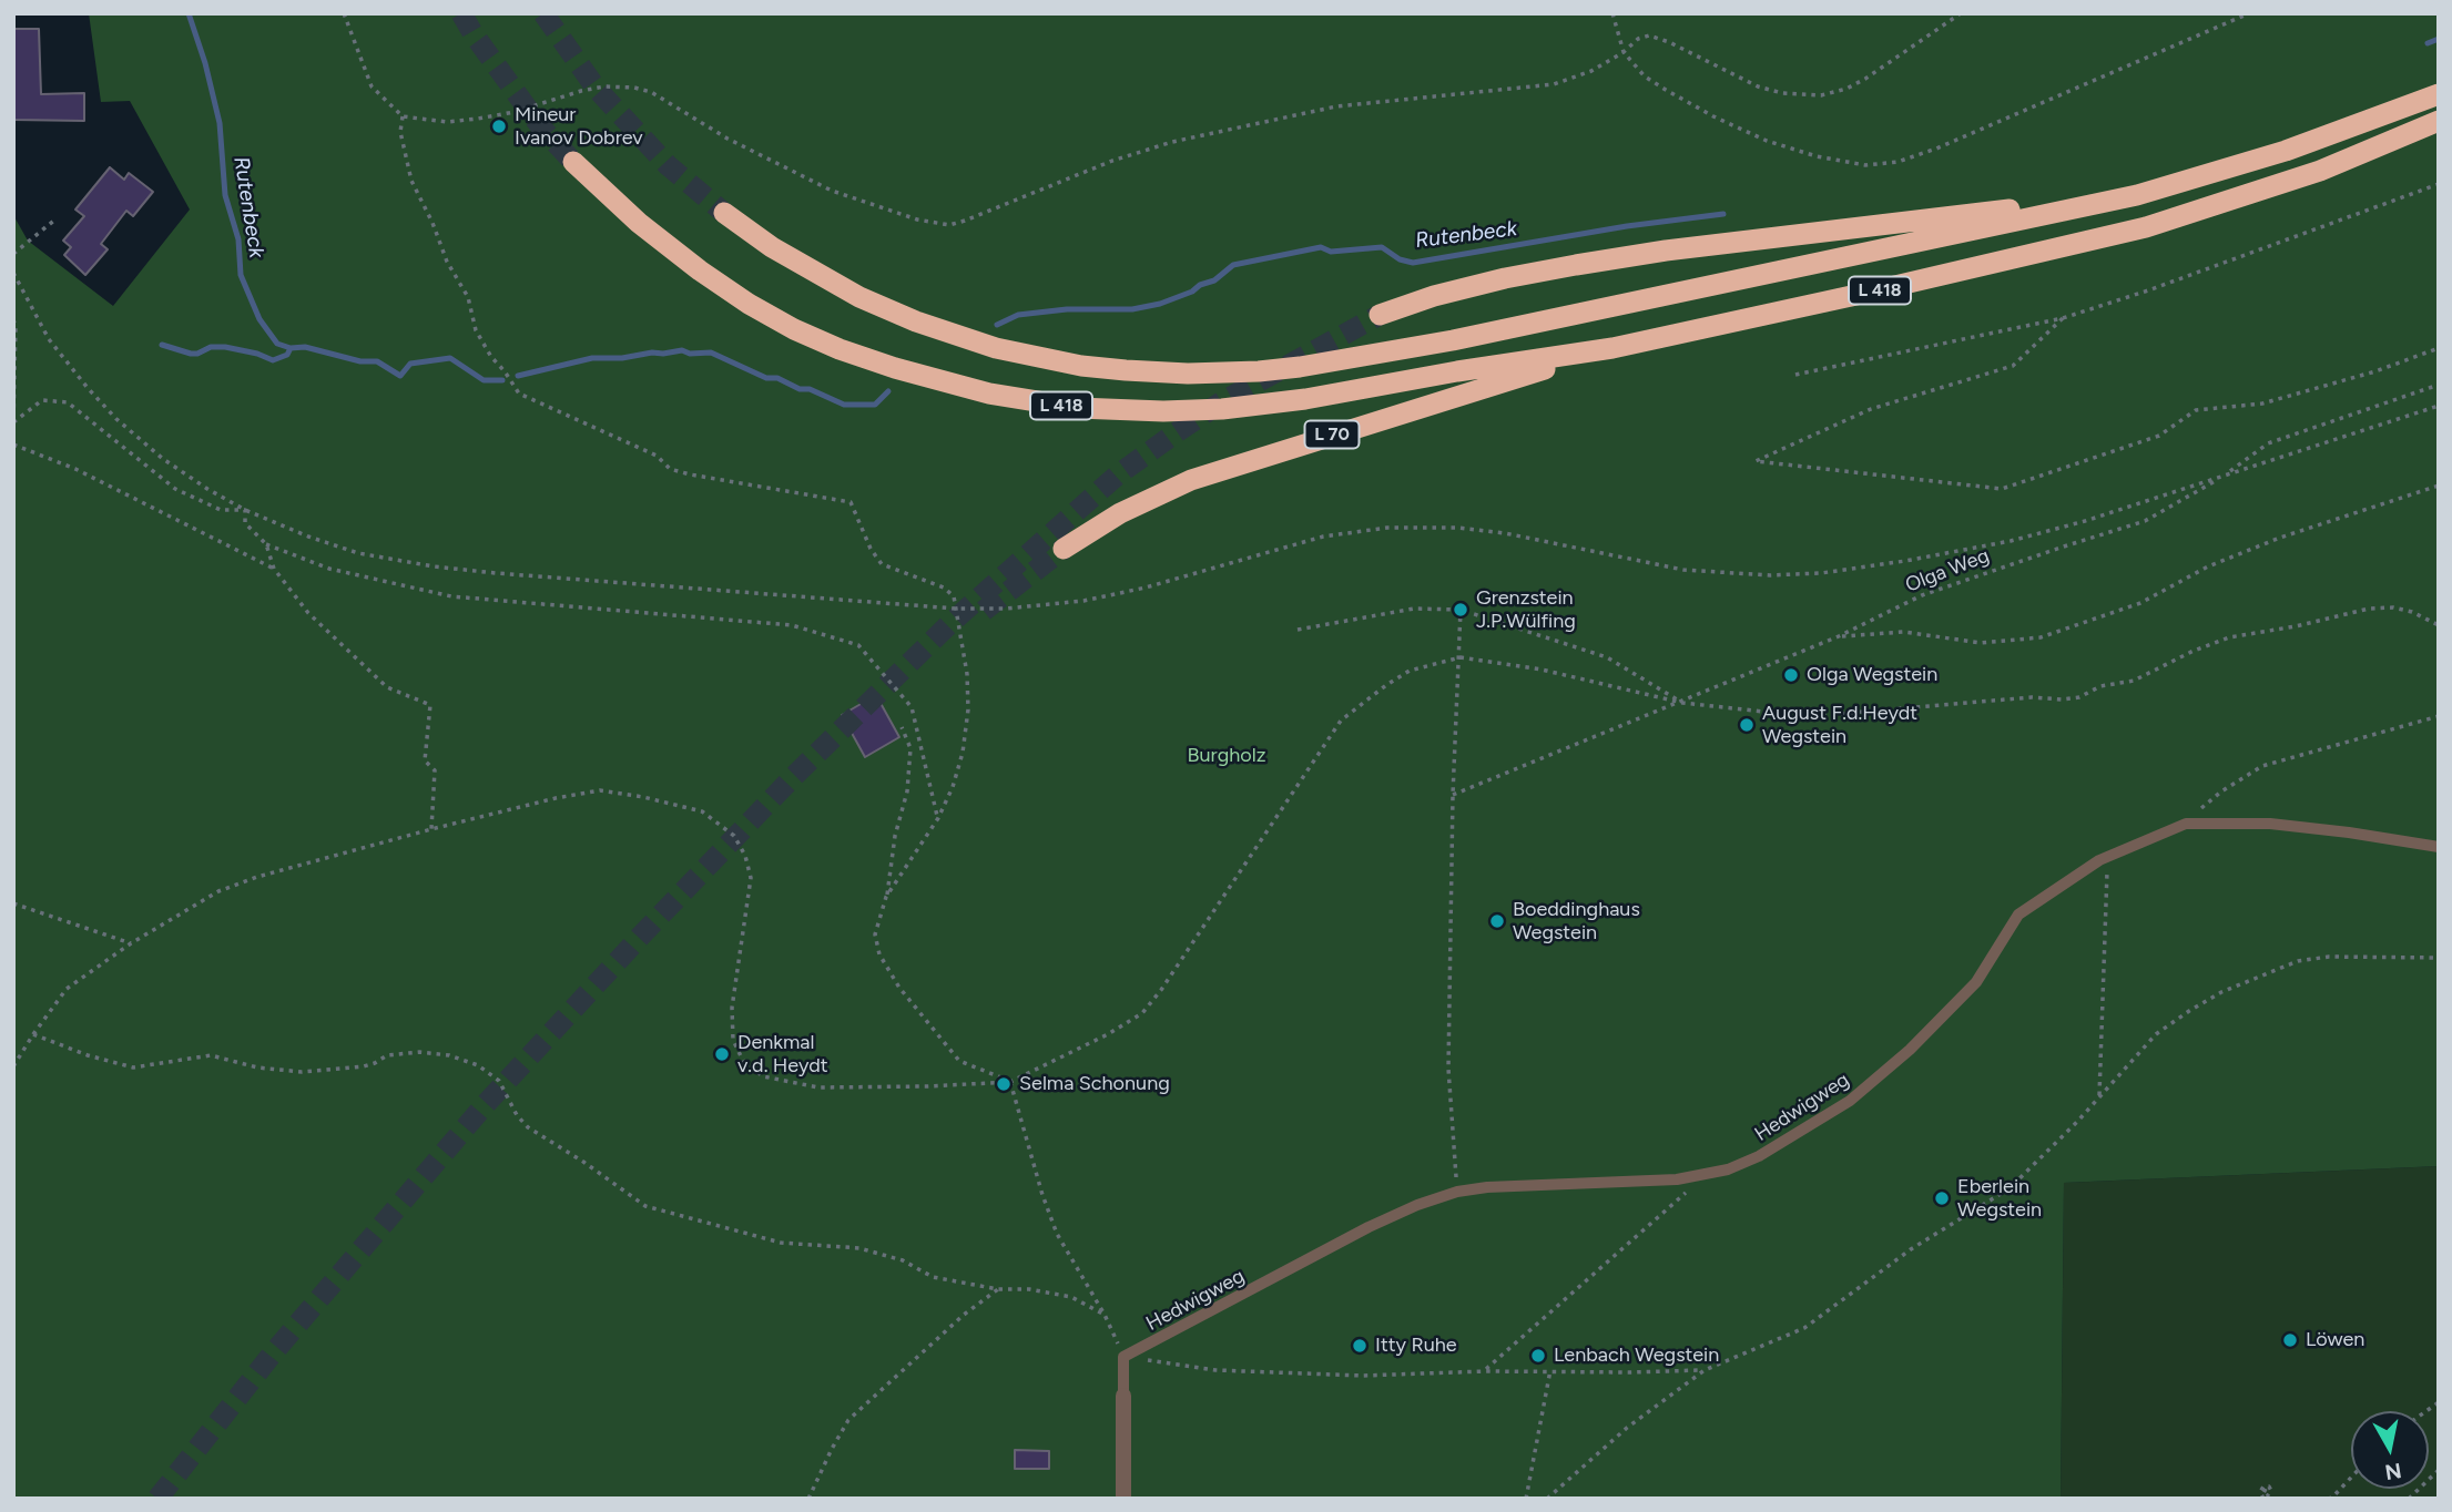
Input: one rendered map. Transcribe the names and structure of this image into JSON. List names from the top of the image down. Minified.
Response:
{"streets":{"highway":["L 418","L 70"],"lane":["Hedwigweg"],"path":["Olga Weg"]},"crossings":[["L 418","L 70"]],"water":["Rutenbeck"],"parks":["Burgholz"],"places":["Mineur Ivanov Dobrev","Grenzstein J.P.Wülfing","Olga Wegstein","August F.d.Heydt Wegstein","Boeddinghaus Wegstein","Denkmal v.d. Heydt","Selma Schonung","Eberlein Wegstein","Löwen","Itty Ruhe","Lenbach Wegstein"],"north":"bottom"}
